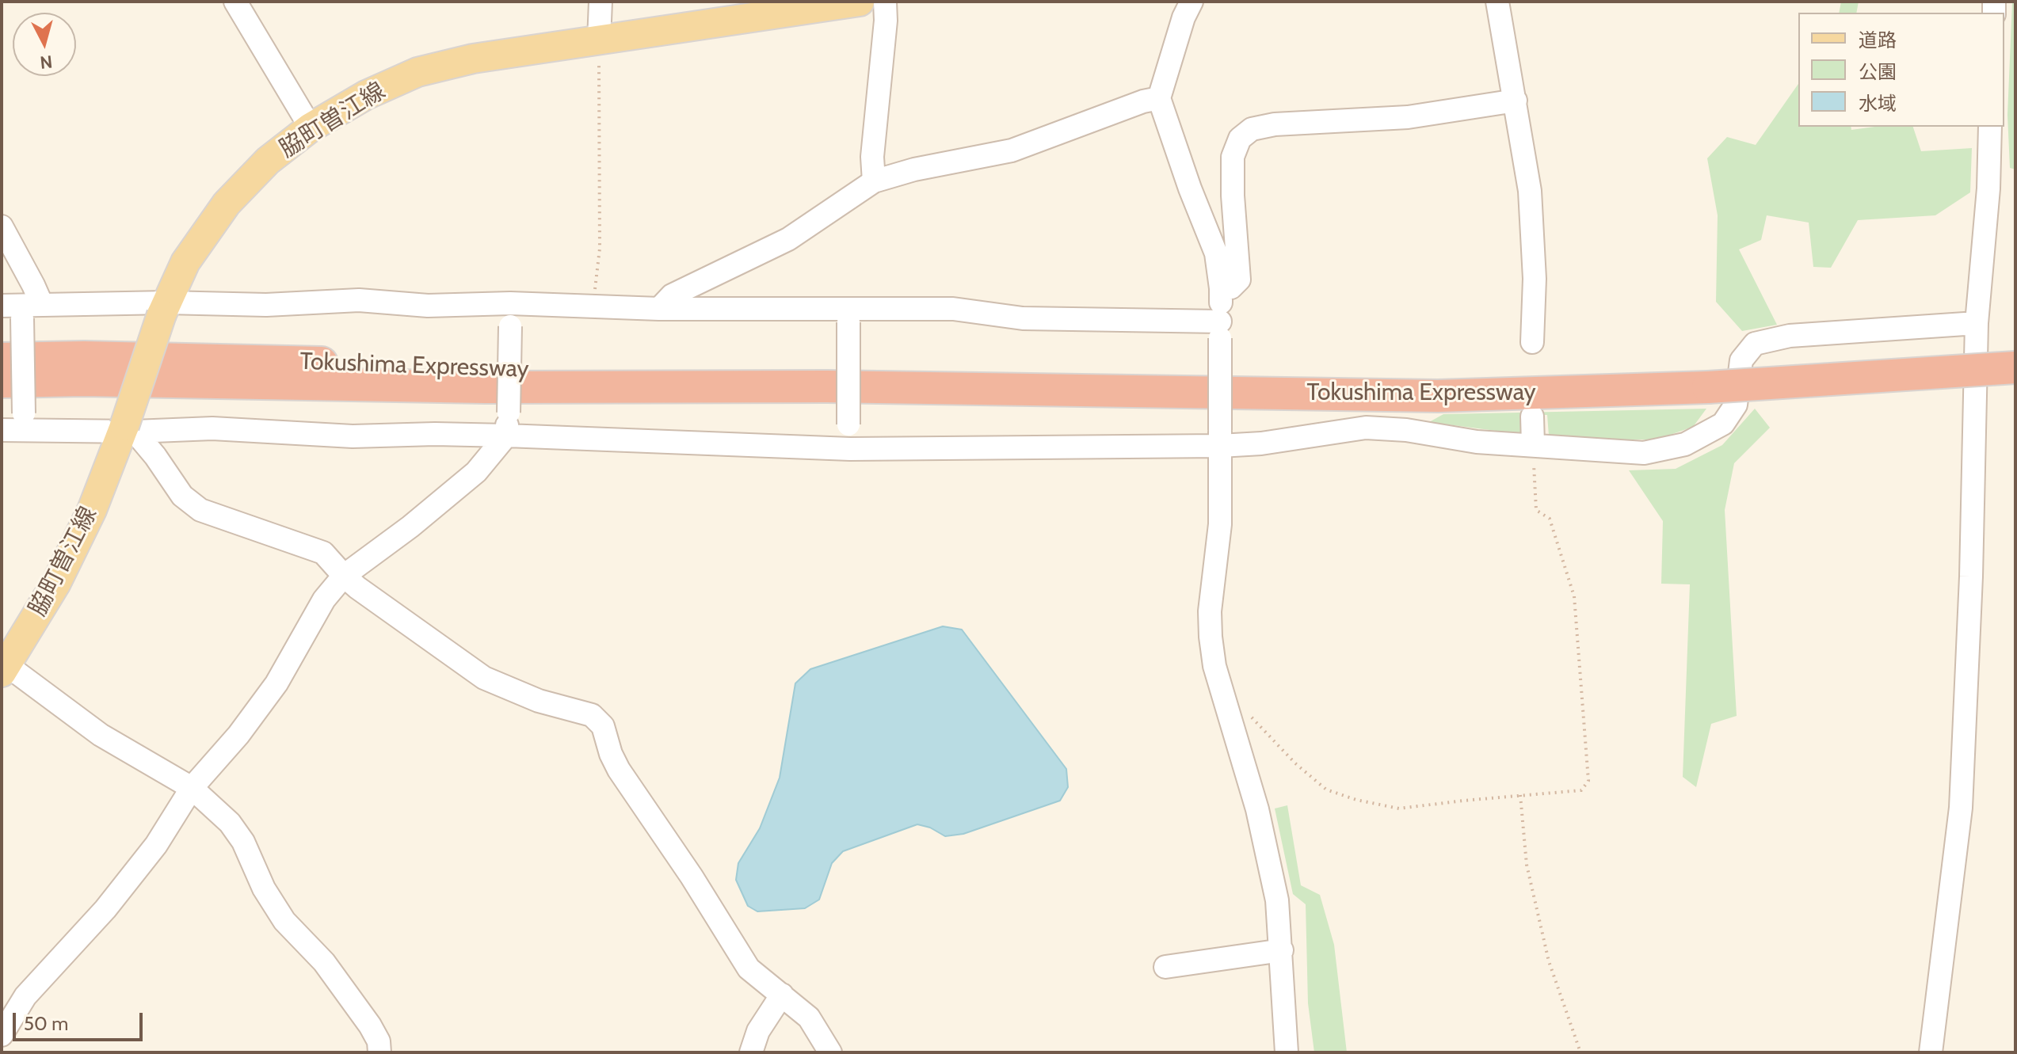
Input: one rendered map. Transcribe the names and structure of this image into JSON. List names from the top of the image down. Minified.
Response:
{"streets":{"highway":["Tokushima Expressway"],"main road":["脇町曽江線"]},"legend":["道路","公園","水域"],"scale_bar":"50 m","north":"bottom"}
